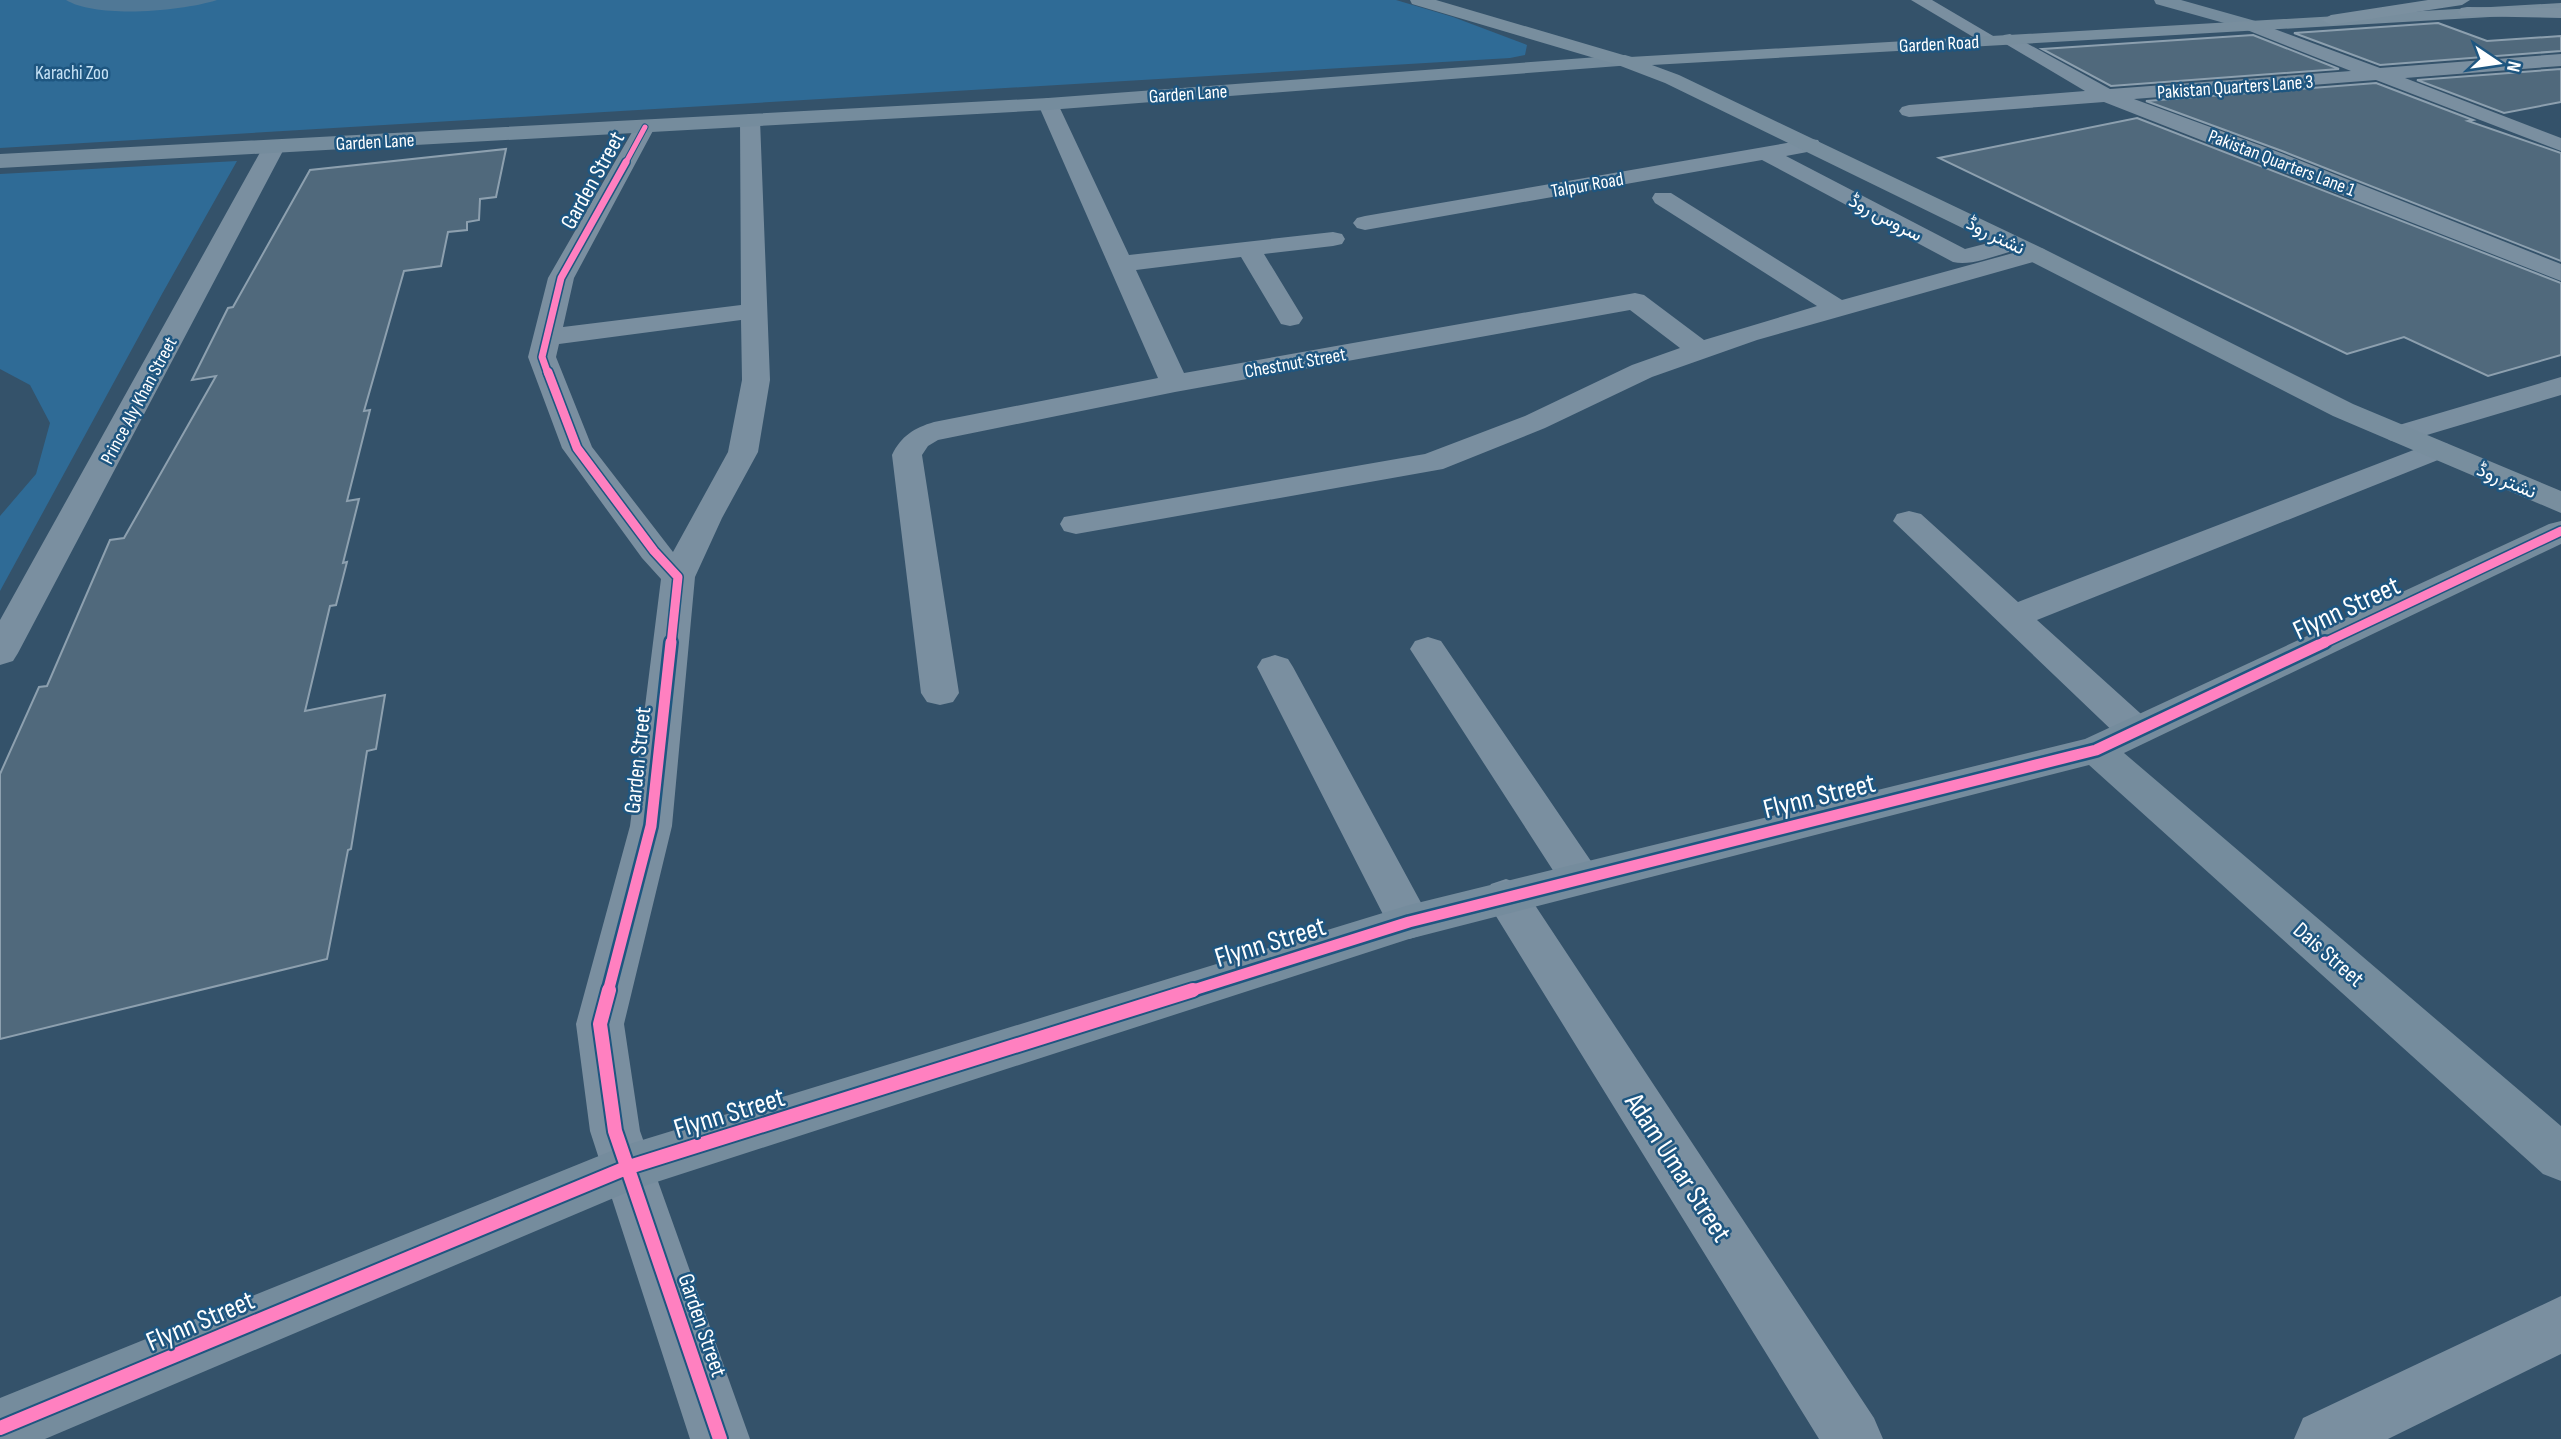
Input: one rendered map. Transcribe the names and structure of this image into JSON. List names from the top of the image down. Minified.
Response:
{"streets":{"main road":["Garden Road","نشتر روڈ"],"street":["Pakistan Quarters Lane 3","Garden Lane","Pakistan Quarters Lane 1","Garden Street","Talpur Road","سروس روڈ","Chestnut Street","Prince Aly Khan Street","Flynn Street","Dais Street","Adam Umar Street"]},"crossings":[["Garden Road","Garden Lane"],["Garden Road","Pakistan Quarters Lane 1"],["Garden Road","نشتر روڈ"],["Pakistan Quarters Lane 3","Pakistan Quarters Lane 1"],["Garden Lane","Garden Street"],["Garden Lane","نشتر روڈ"],["Garden Lane","Prince Aly Khan Street"],["Garden Street","Flynn Street"],["Talpur Road","سروس روڈ"],["Talpur Road","نشتر روڈ"],["سروس روڈ","نشتر روڈ"],["Flynn Street","Dais Street"],["Flynn Street","Adam Umar Street"]],"parks":["Karachi Zoo"],"north":"right"}
